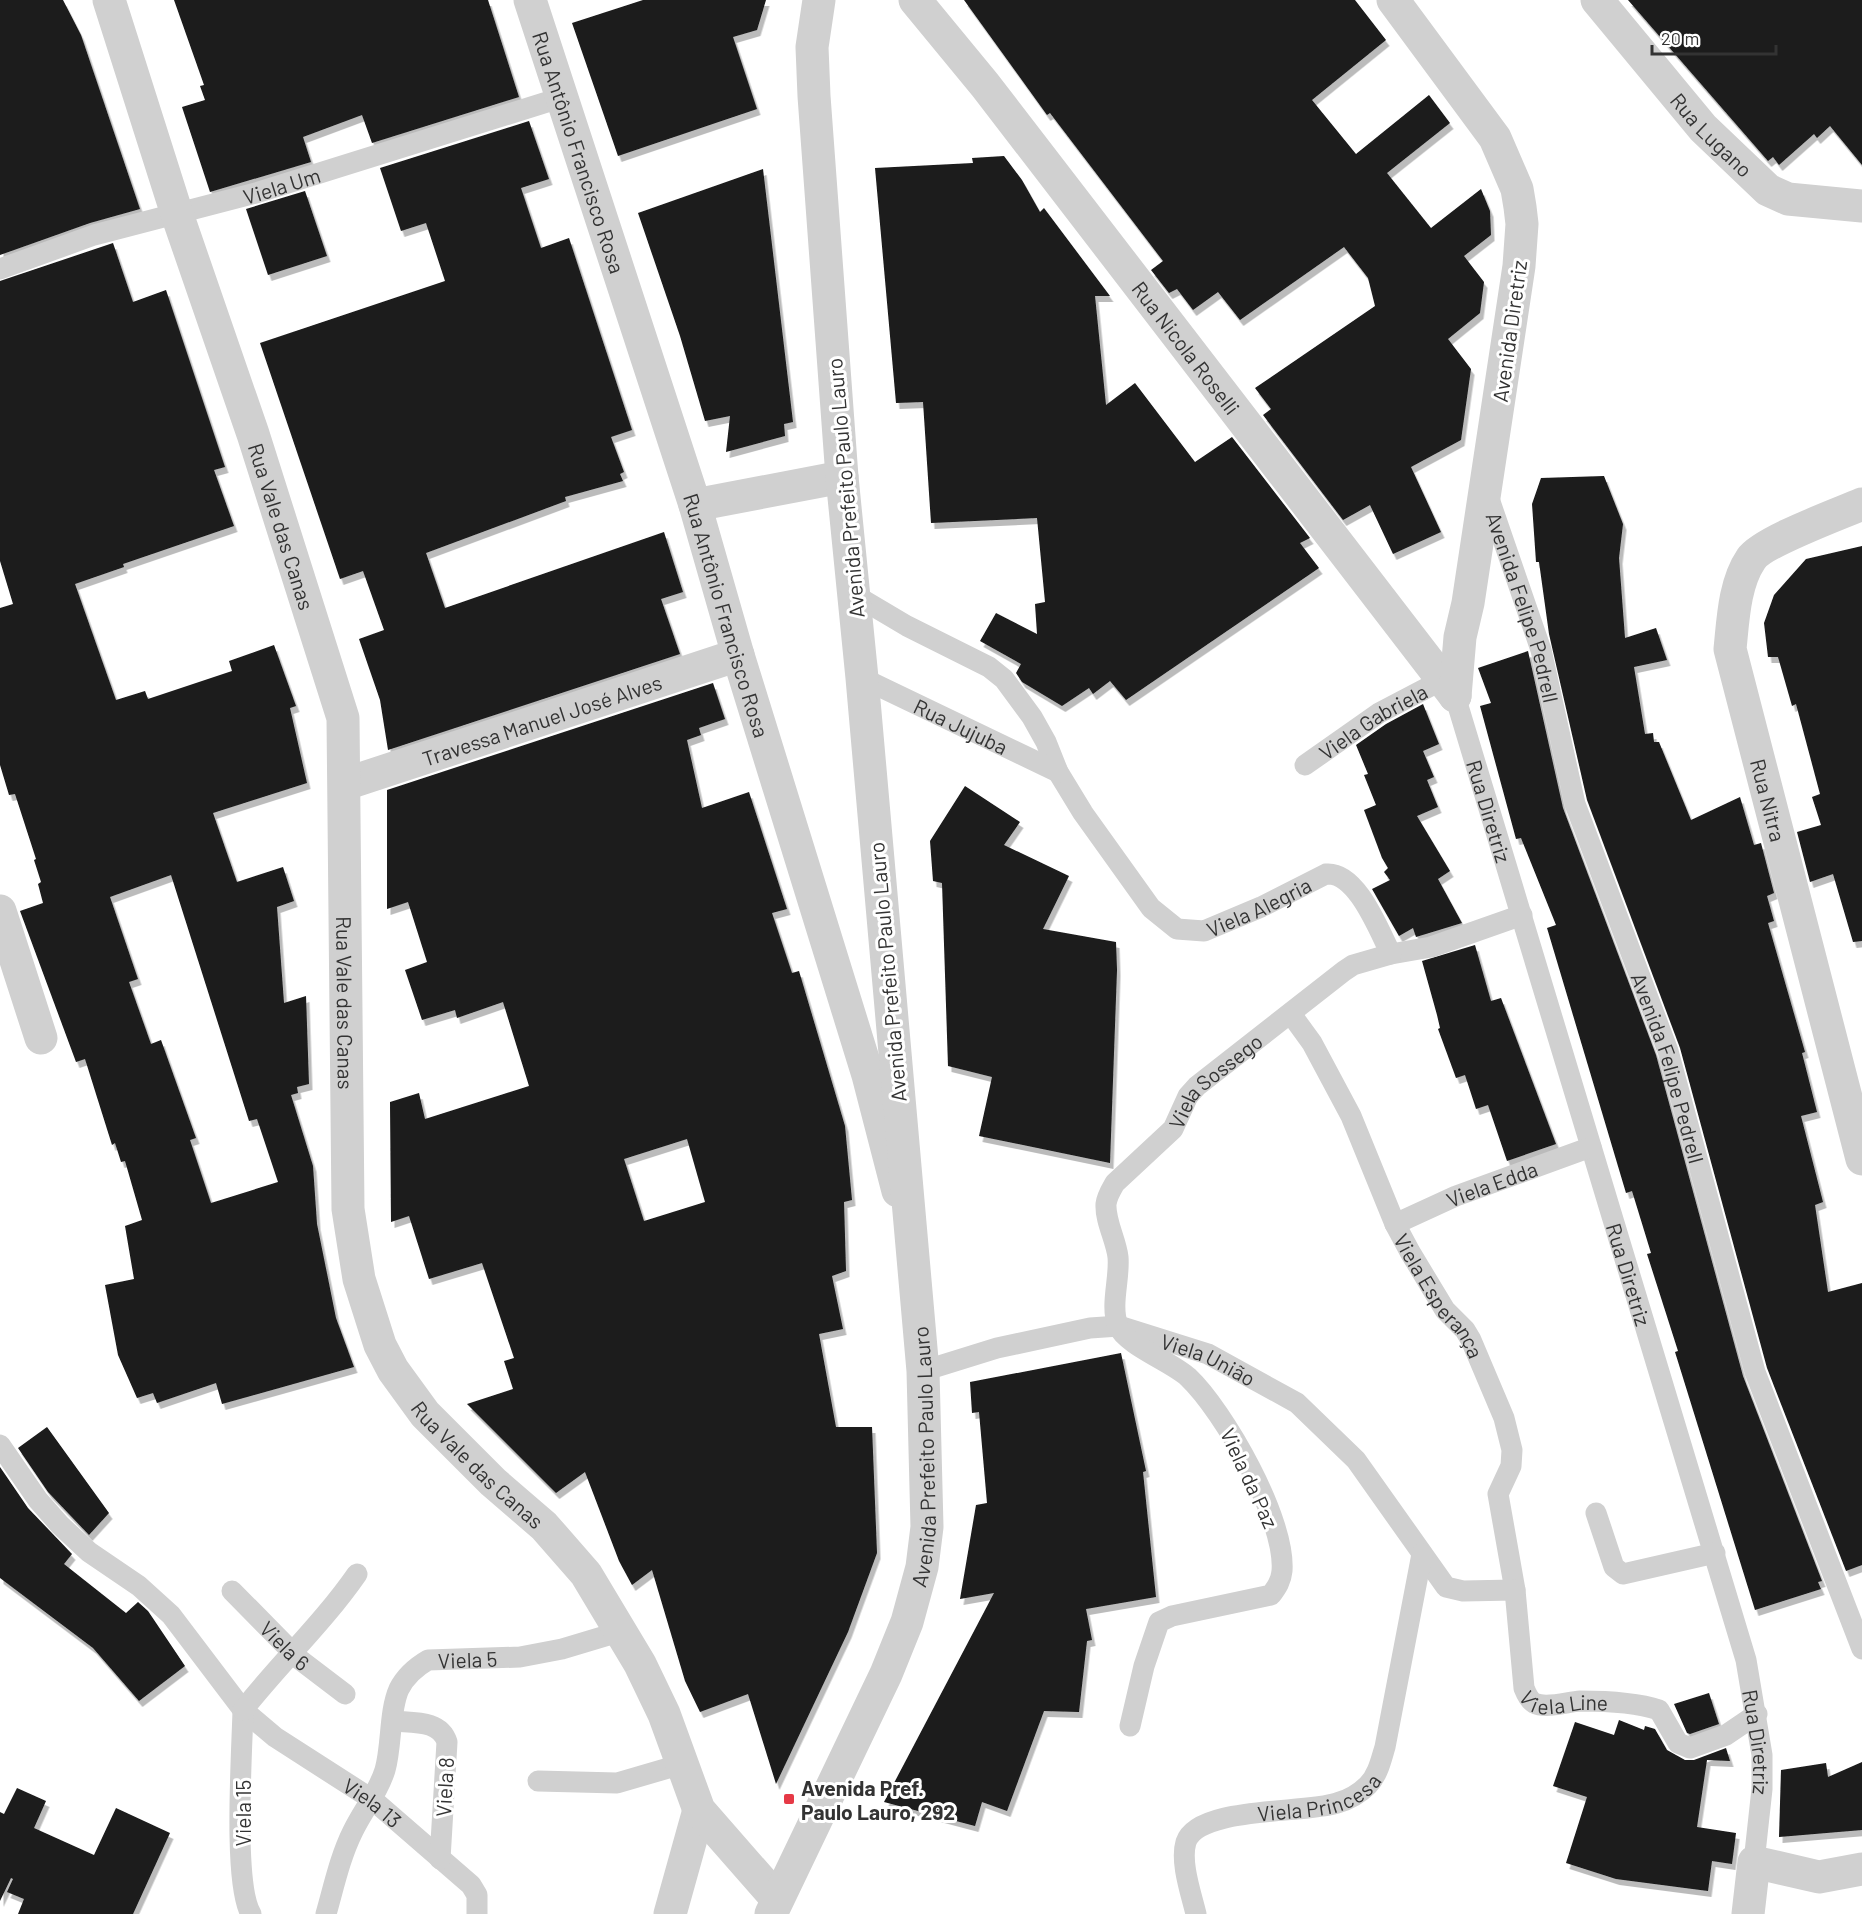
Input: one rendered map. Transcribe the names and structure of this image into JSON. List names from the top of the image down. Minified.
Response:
{"streets":{"street":["Rua Lugano","Rua Antônio Francisco Rosa","Avenida Diretriz","Rua Nicola Roselli","Avenida Prefeito Paulo Lauro","Rua Vale das Canas","Travessa Manuel José Alves","Rua Nitra"],"lane":["Viela Um","Avenida Felipe Pedrell","Viela Gabriela","Rua Jujuba","Rua Diretriz","Viela Alegria","Viela Sossego","Viela Edda","Viela Esperança","Viela União","Viela da Paz","Viela 6","Viela 5","Viela Line","Viela 8","Viela Princesa","Viela 13","Viela 15"]},"crossings":[["Rua Antônio Francisco Rosa","Viela Um"],["Rua Antônio Francisco Rosa","Avenida Prefeito Paulo Lauro"],["Rua Antônio Francisco Rosa","Travessa Manuel José Alves"],["Viela Um","Rua Vale das Canas"],["Avenida Diretriz","Rua Nicola Roselli"],["Avenida Diretriz","Avenida Felipe Pedrell"],["Avenida Diretriz","Viela Gabriela"],["Avenida Diretriz","Rua Diretriz"],["Rua Nicola Roselli","Viela Gabriela"],["Rua Nicola Roselli","Rua Diretriz"],["Avenida Prefeito Paulo Lauro","Rua Vale das Canas"],["Avenida Prefeito Paulo Lauro","Rua Jujuba"],["Avenida Prefeito Paulo Lauro","Viela Alegria"],["Avenida Prefeito Paulo Lauro","Viela União"],["Rua Vale das Canas","Travessa Manuel José Alves"],["Rua Vale das Canas","Viela 5"],["Viela Gabriela","Rua Diretriz"],["Rua Jujuba","Viela Alegria"],["Rua Diretriz","Viela Edda"],["Rua Diretriz","Viela Line"],["Viela Alegria","Viela Sossego"],["Viela Sossego","Viela Esperança"],["Viela Sossego","Viela União"],["Viela Sossego","Viela da Paz"],["Viela Edda","Viela Esperança"],["Viela Esperança","Viela Line"],["Viela União","Viela da Paz"],["Viela União","Viela Princesa"],["Viela 5","Viela 8"],["Viela 5","Viela 13"],["Viela 8","Viela 13"],["Viela 13","Viela 15"]],"places":{"transit":["Avenida Pref. Paulo Lauro, 292"]},"scale_bar":"20 m"}
